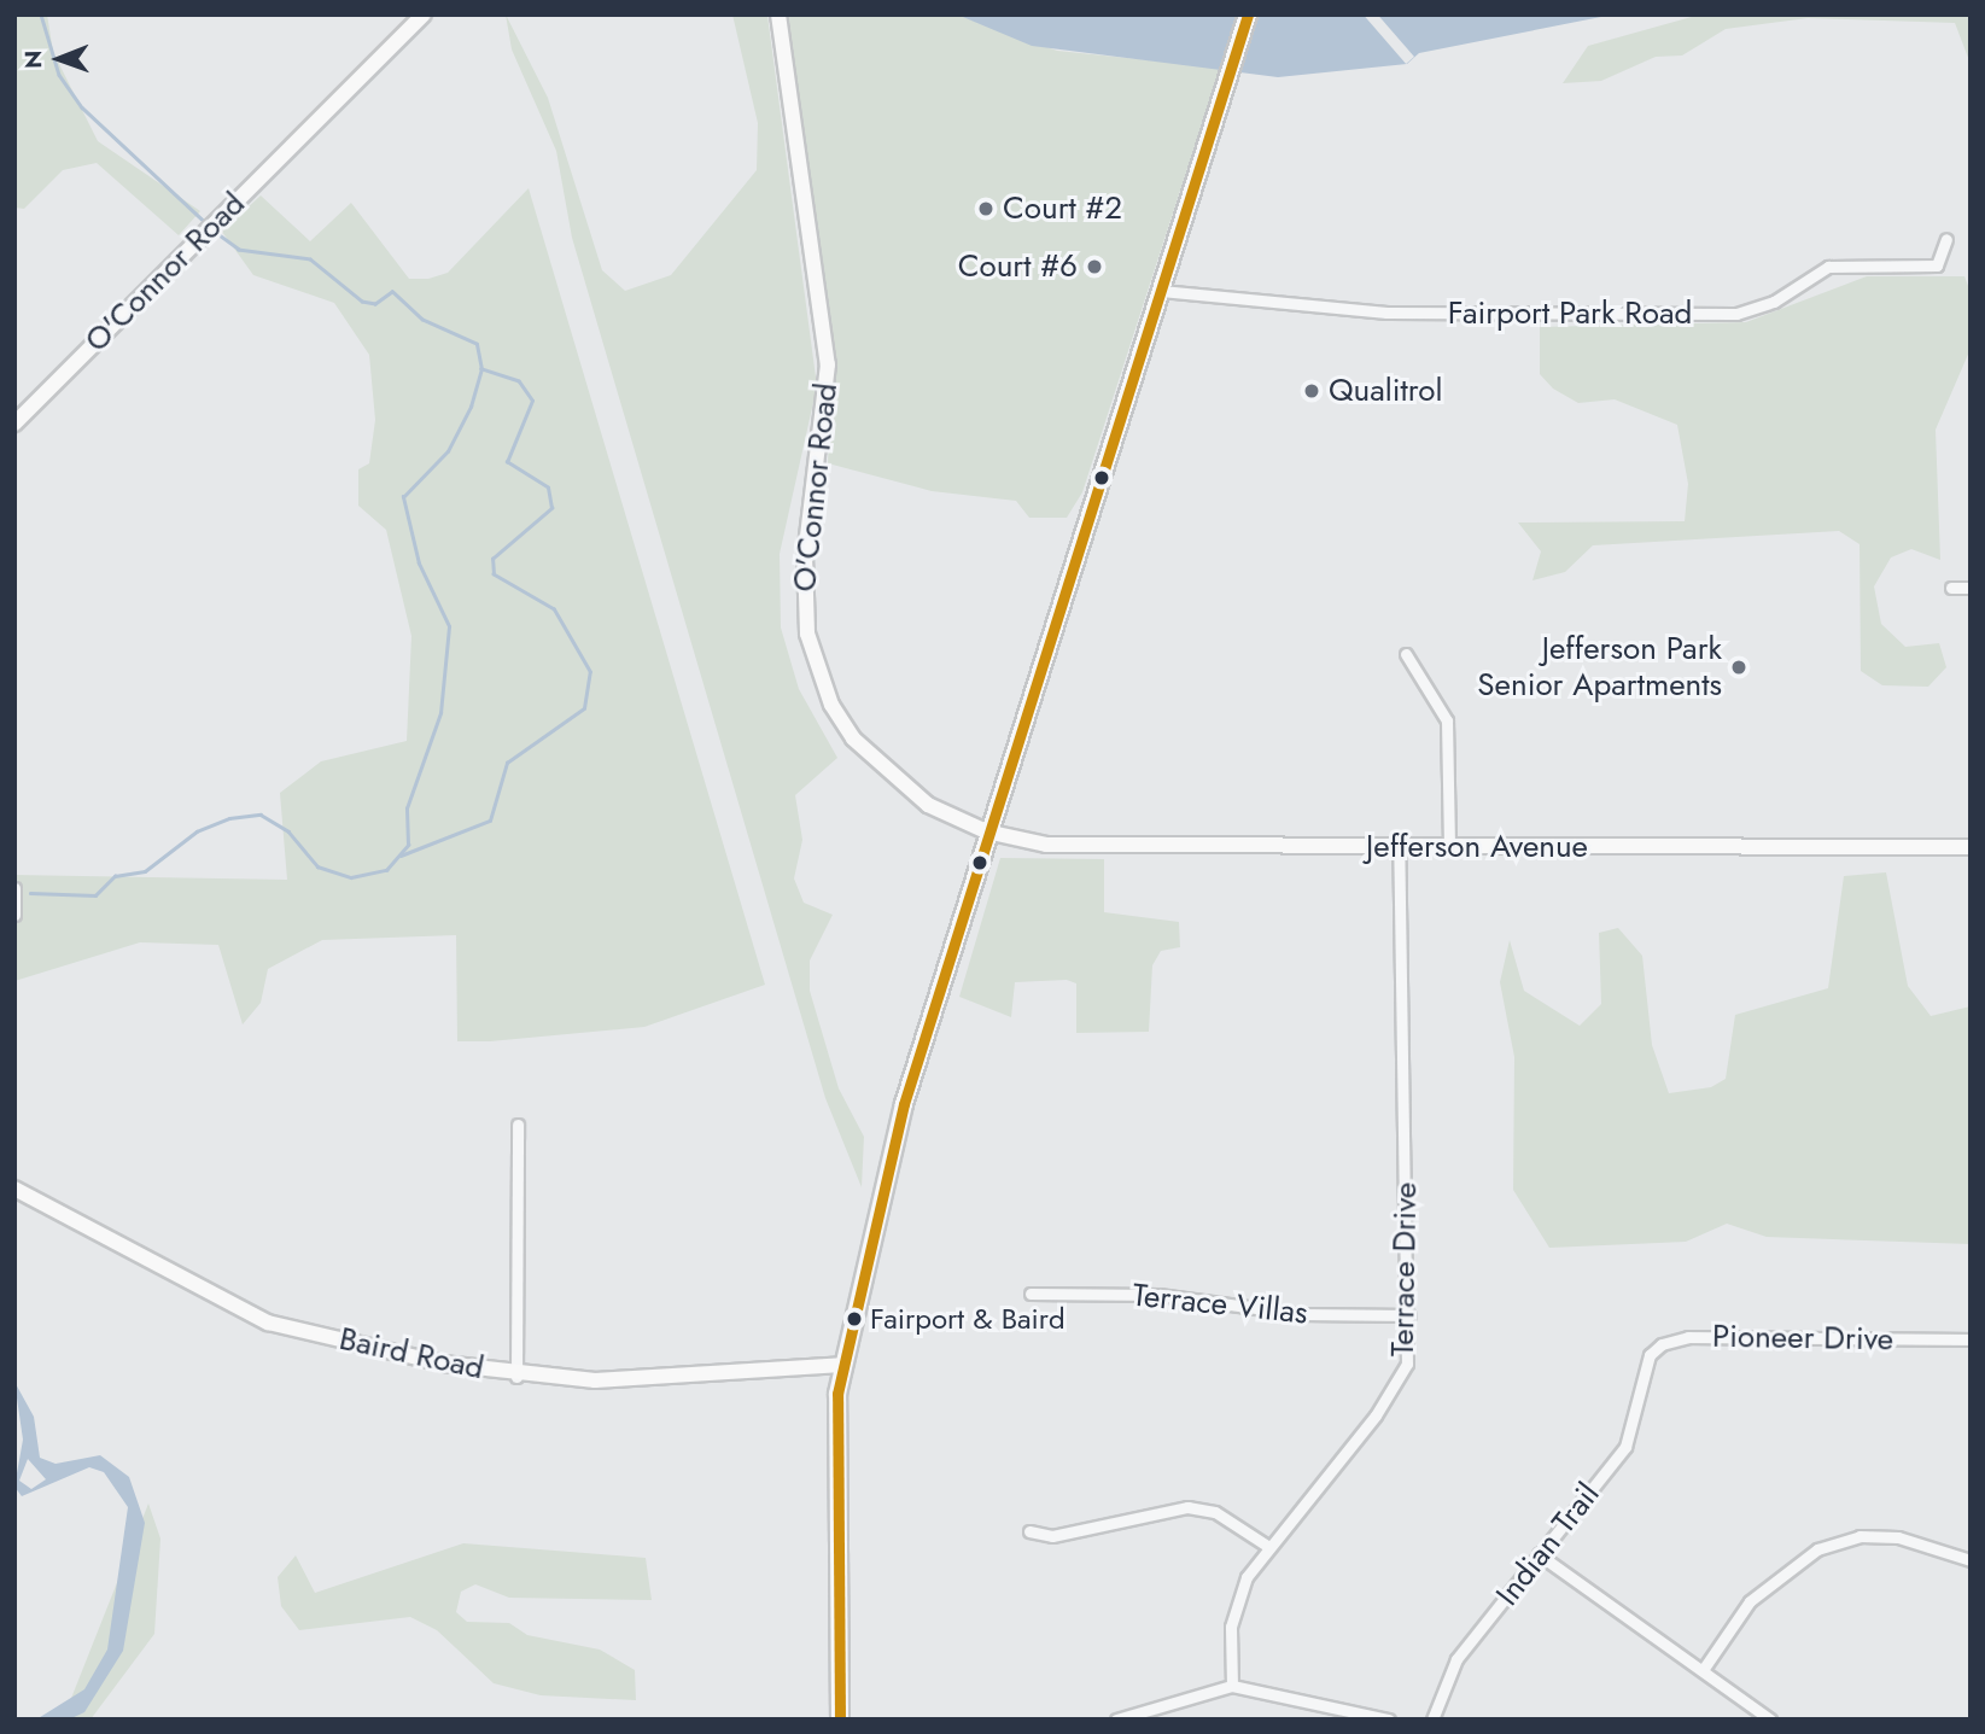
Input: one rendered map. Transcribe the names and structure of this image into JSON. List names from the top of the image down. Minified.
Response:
{"streets":{"street":["O'Connor Road","Fairport Park Road","Jefferson Avenue","Terrace Drive","Terrace Villas","Pioneer Drive","Baird Road","Indian Trail"]},"crossings":[["O'Connor Road","Jefferson Avenue"],["Jefferson Avenue","Terrace Drive"],["Terrace Drive","Terrace Villas"],["Pioneer Drive","Indian Trail"]],"places":["Court #2","Court #6","Qualitrol","Jefferson Park Senior Apartments","Fairport & Baird"],"north":"left"}
